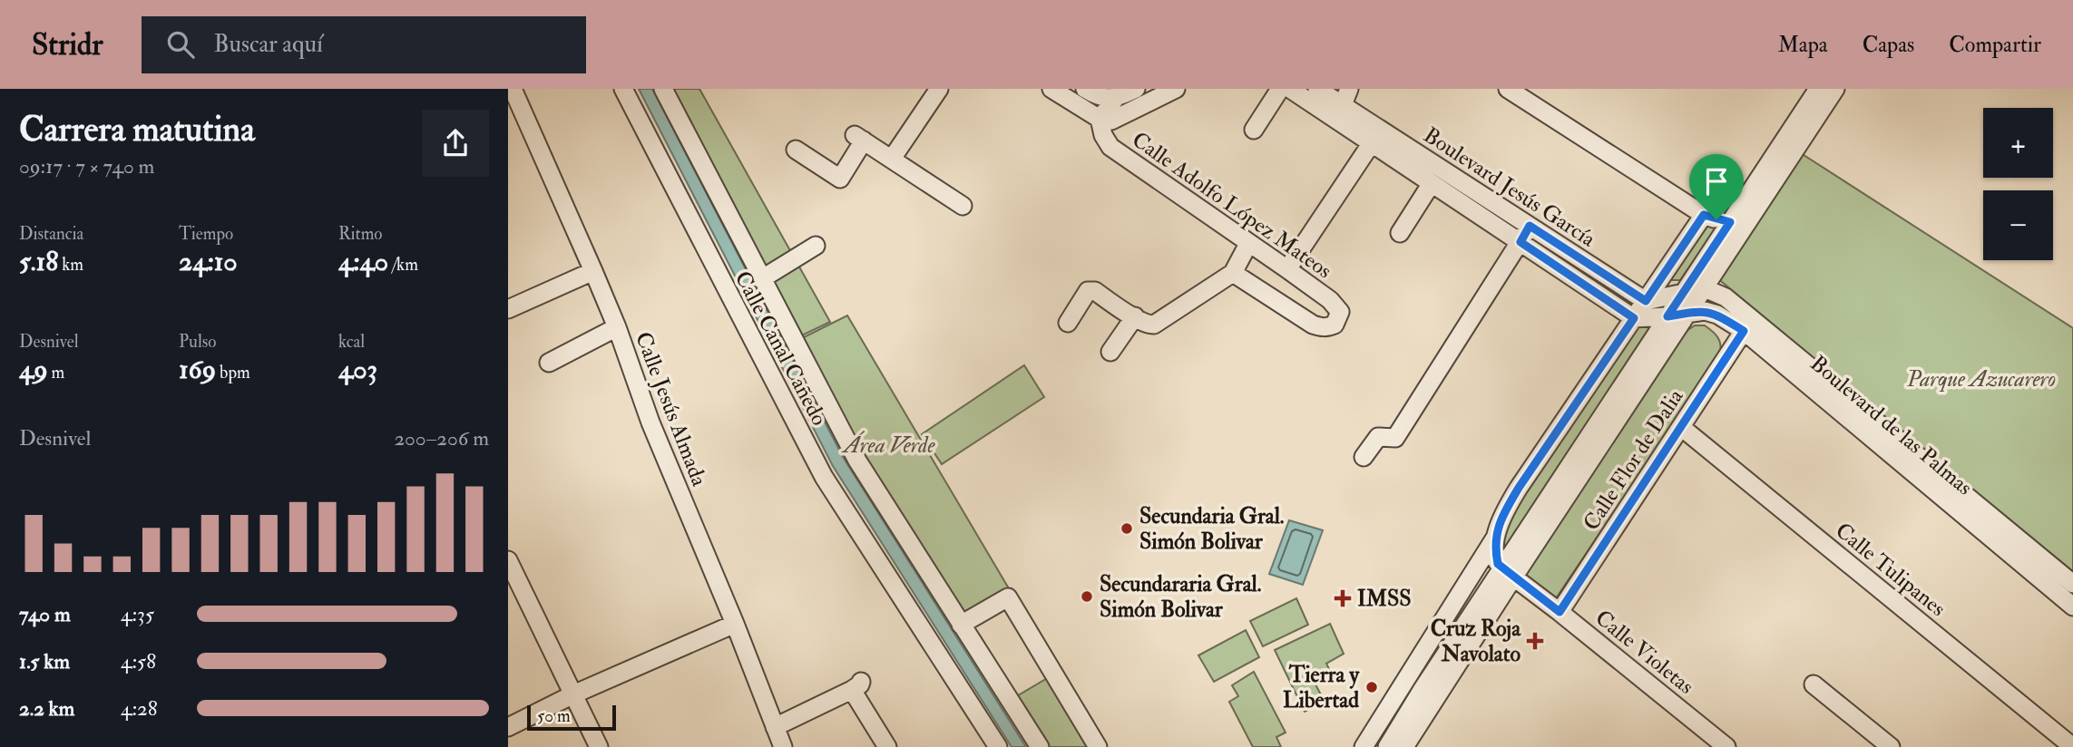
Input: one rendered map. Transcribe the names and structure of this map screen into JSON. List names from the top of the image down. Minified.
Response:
{"streets":{"street":["Boulevard Jesús García","Calle Adolfo López Mateos","Calle Canal Cañedo","Calle Jesús Almada","Boulevard de las Palmas","Calle Flor de Dalia","Calle Tulipanes","Calle Violetas"]},"crossings":[["Boulevard de las Palmas","Calle Flor de Dalia"],["Calle Flor de Dalia","Calle Tulipanes"],["Calle Flor de Dalia","Calle Violetas"]],"parks":["Parque Azucarero","Área Verde"],"places":{"other":["Secundaria Gral. Simón Bolivar","Secundararia Gral. Simón Bolivar","Tierra y Libertad"],"health":["IMSS","Cruz Roja Navolato"]},"scale_bar":"50 m","page":{"header":"Stridr","search":"Buscar aquí","nav":["Mapa","Capas","Compartir"],"heading":["Carrera matutina","09:17 · 7 × 740 m"],"map_buttons":["+","−"],"stats":[["Distancia","5.18 km"],["Tiempo","24:10"],["Ritmo","4:40 /km"],["Desnivel","49 m"],["Pulso","169 bpm"],["kcal","403"]],"chart":["Desnivel","200–206 m"],"list":[{"name":"740 m","note":"4:35"},{"name":"1.5 km","note":"4:58"},{"name":"2.2 km","note":"4:28"}],"scale":"50 m"}}
